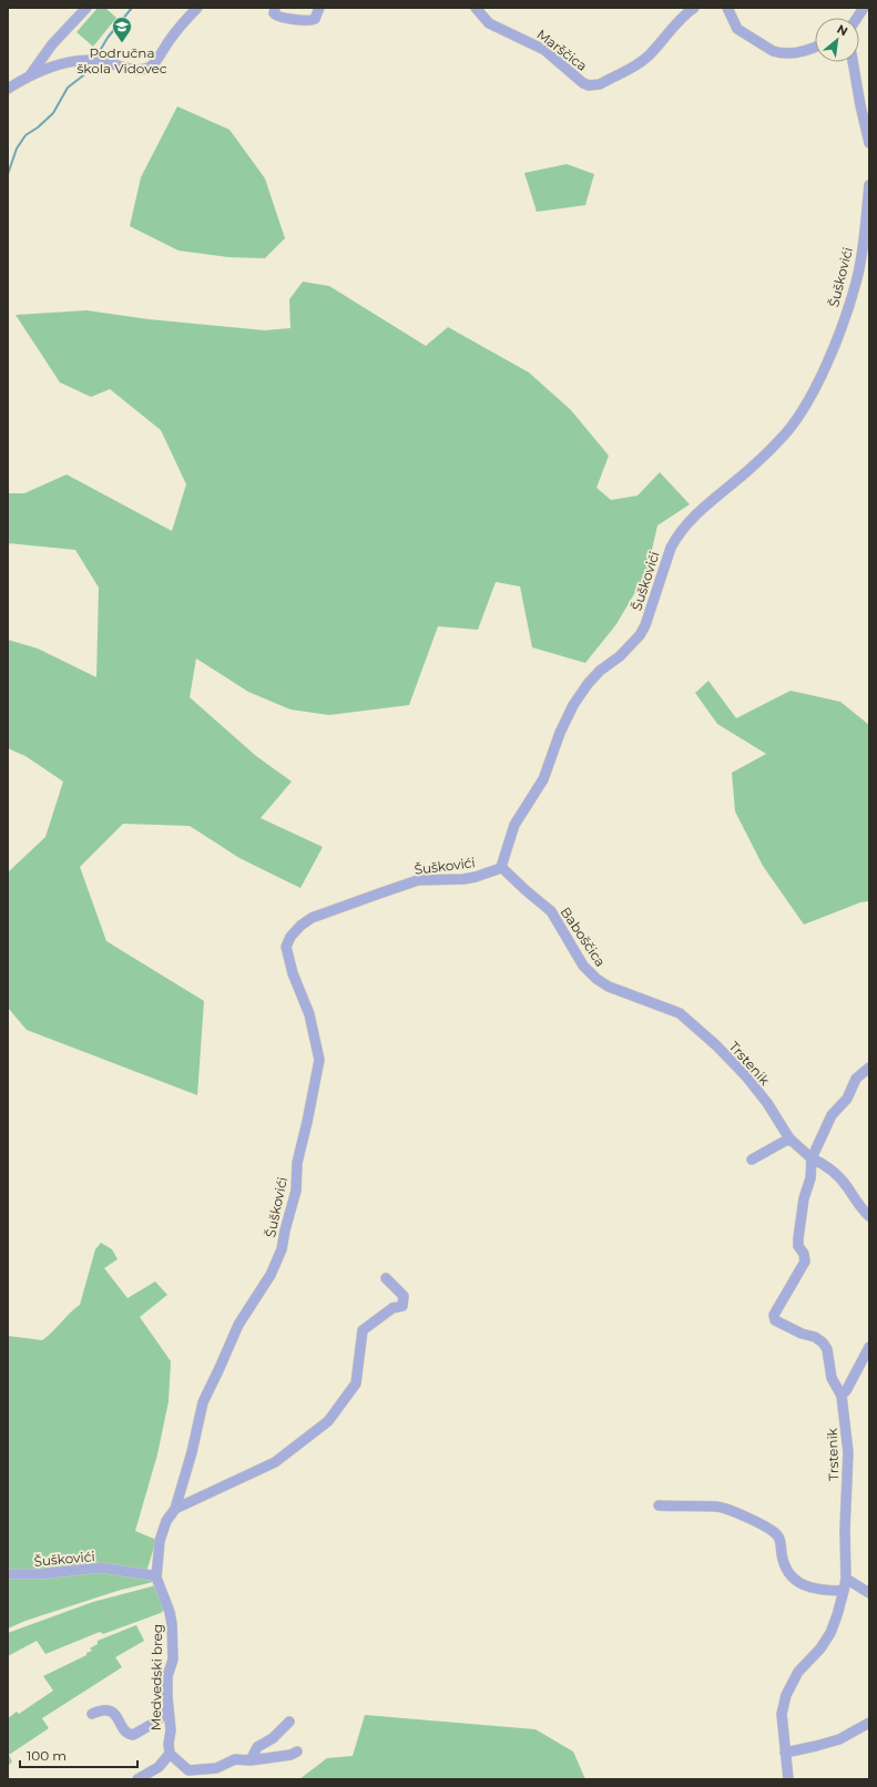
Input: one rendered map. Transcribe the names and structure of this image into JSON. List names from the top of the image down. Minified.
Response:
{"streets":{"street":["Marščica","Šuškovići","Baboščica","Trstenik","Medvedski breg"]},"crossings":[["Šuškovići","Baboščica"],["Šuškovići","Medvedski breg"],["Baboščica","Trstenik"]],"places":{"school or university":["Područna škola Vidovec"]},"scale_bar":"100 m","north":"top right"}
